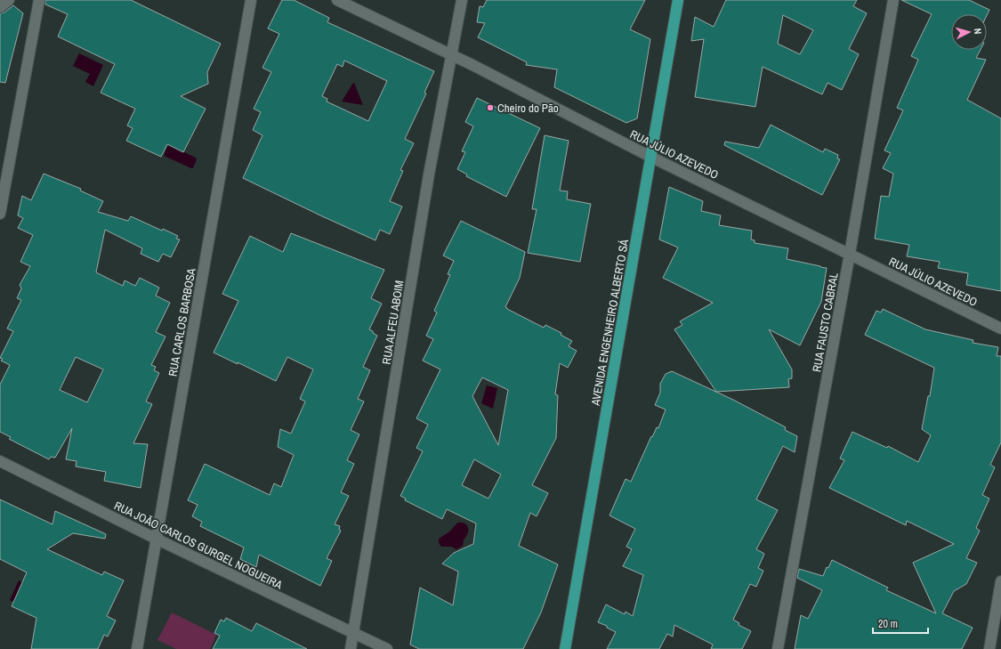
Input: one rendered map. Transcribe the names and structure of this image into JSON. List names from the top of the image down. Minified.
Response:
{"streets":{"main road":["AVENIDA ENGENHEIRO ALBERTO SÁ"],"street":["RUA JÚLIO AZEVEDO","RUA CARLOS BARBOSA","RUA ALFEU ABOIM","RUA FAUSTO CABRAL","RUA JOÃO CARLOS GURGEL NOGUEIRA"]},"crossings":[["RUA JÚLIO AZEVEDO","RUA ALFEU ABOIM"],["RUA JÚLIO AZEVEDO","AVENIDA ENGENHEIRO ALBERTO SÁ"],["RUA JÚLIO AZEVEDO","RUA FAUSTO CABRAL"],["RUA CARLOS BARBOSA","RUA JOÃO CARLOS GURGEL NOGUEIRA"],["RUA ALFEU ABOIM","RUA JOÃO CARLOS GURGEL NOGUEIRA"]],"places":["Cheiro do Pão"],"scale_bar":"20 m","north":"right"}
